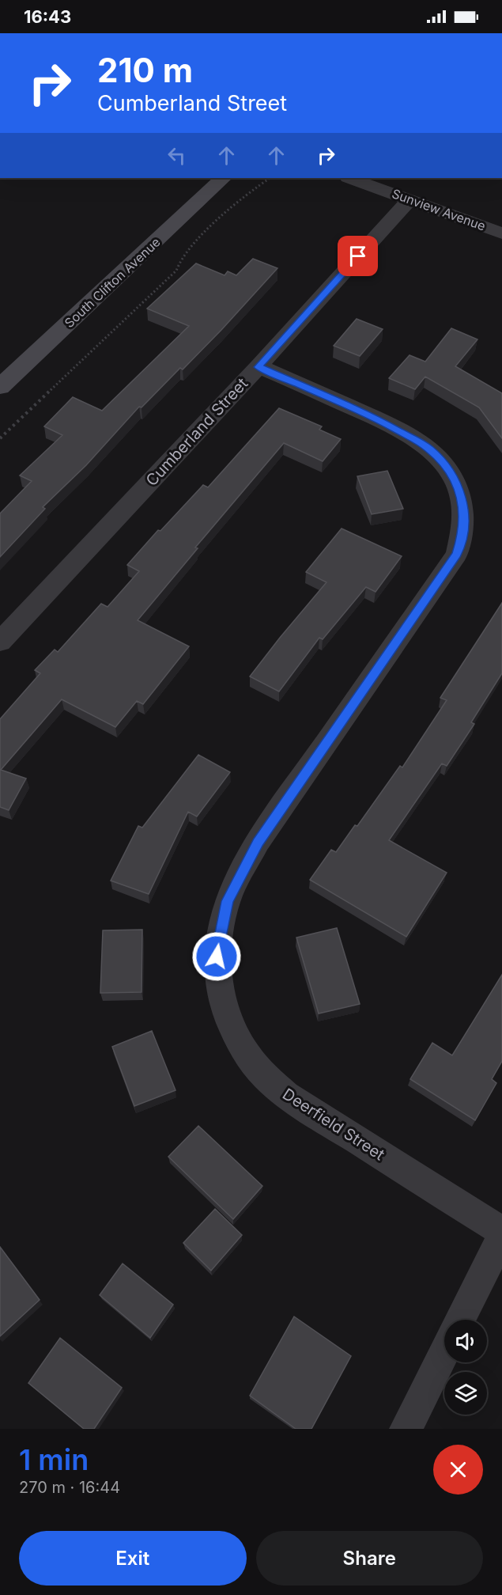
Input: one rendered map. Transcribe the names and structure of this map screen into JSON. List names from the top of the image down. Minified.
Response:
{"streets":{"street":["Sunview Avenue","South Clifton Avenue","Cumberland Street","Deerfield Street"]},"crossings":[["Sunview Avenue","Cumberland Street"],["Cumberland Street","Deerfield Street"]],"page":{"status":"16:43","turn":["210 m","Cumberland Street"],"heading":["1 min","270 m · 16:44"],"buttons":["Exit","Share"]}}
